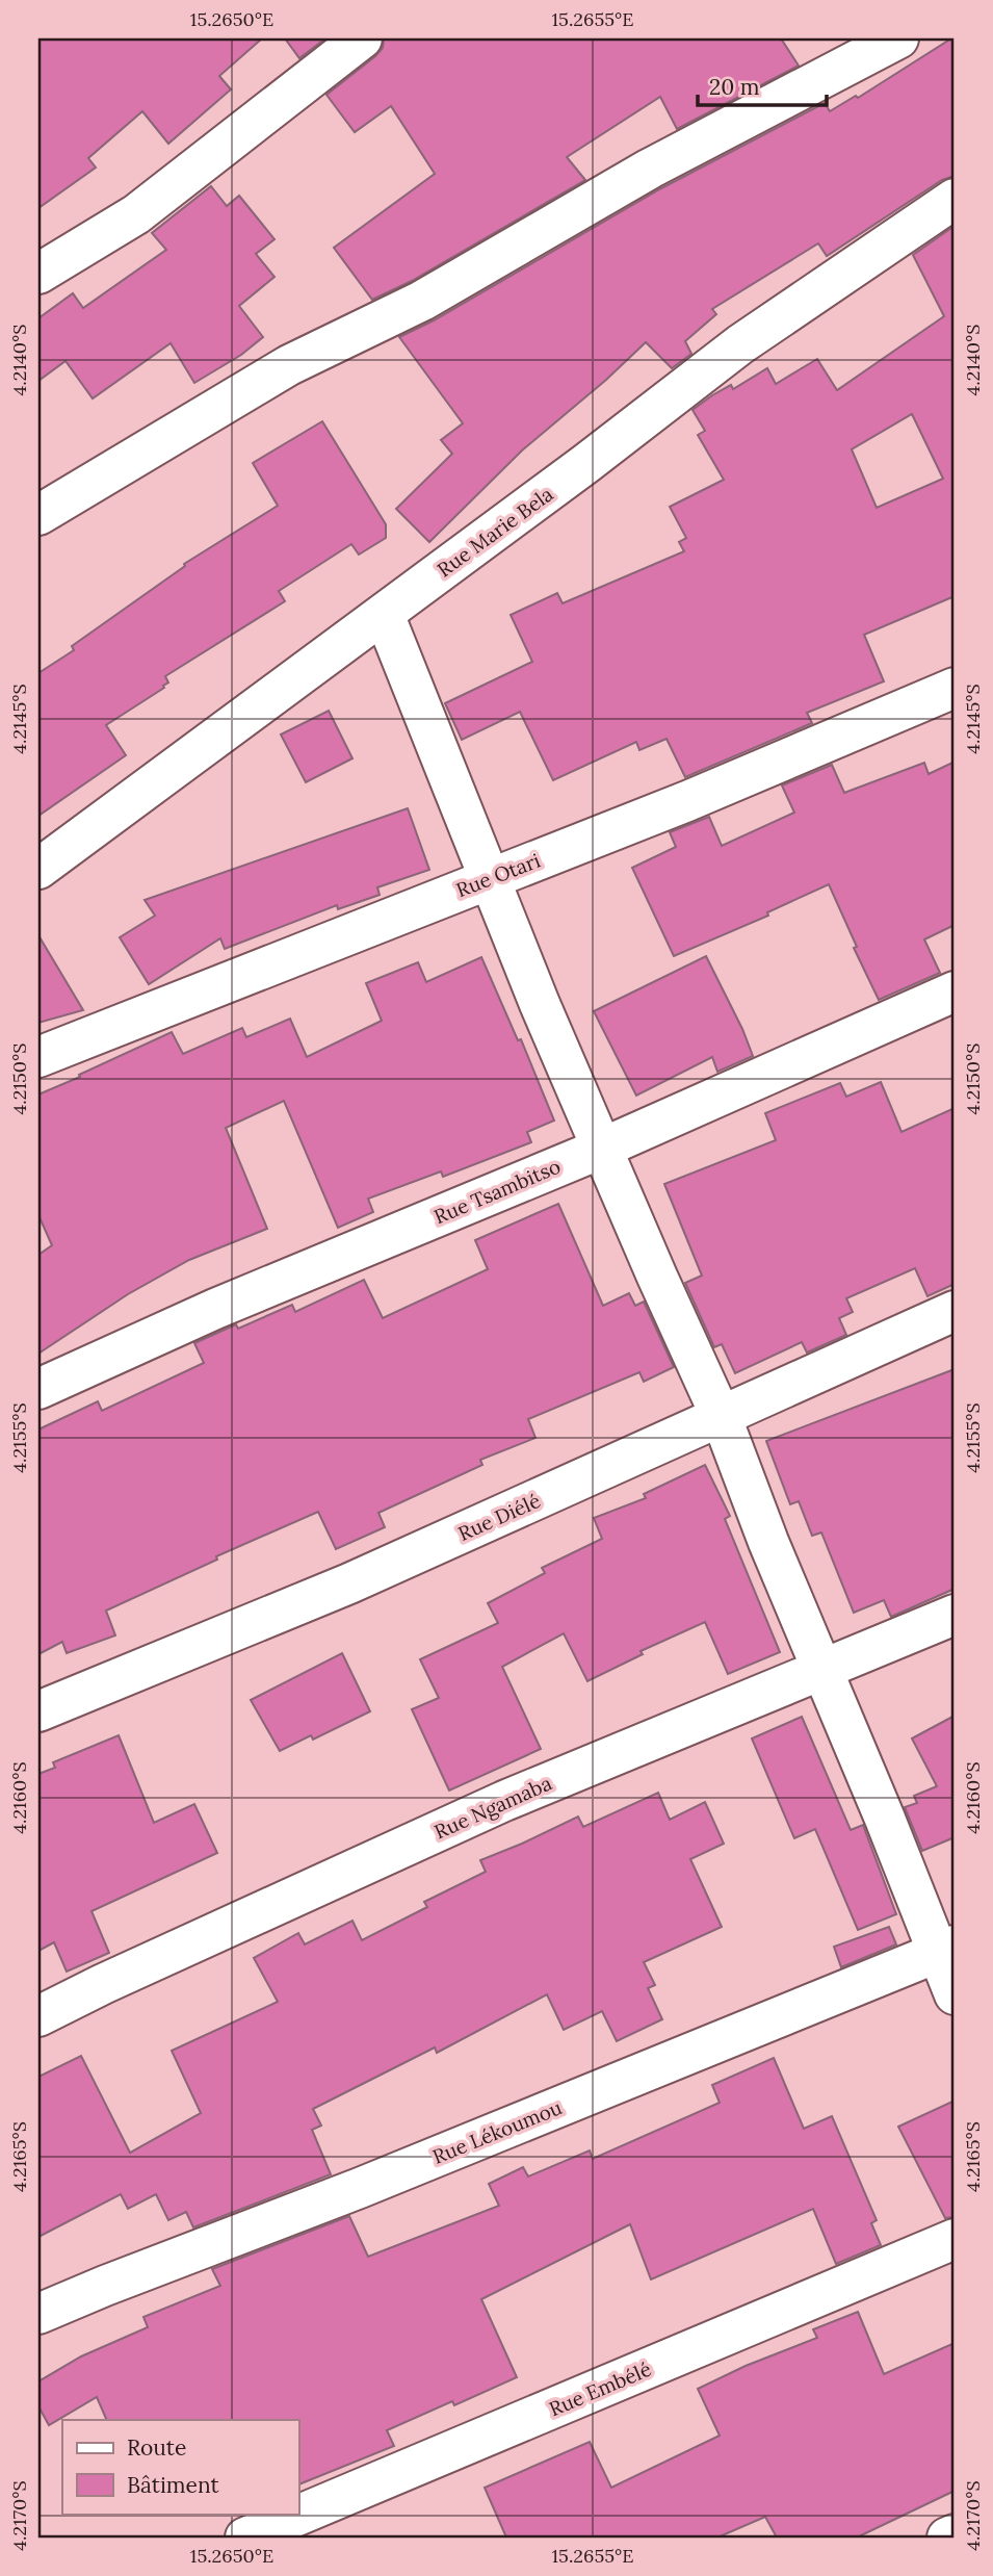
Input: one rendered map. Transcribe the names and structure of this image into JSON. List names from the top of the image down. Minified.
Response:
{"streets":{"street":["Rue Marie Bela","Rue Otari","Rue Tsambitso","Rue Diélé","Rue Ngamaba","Rue Lékoumou","Rue Embélé"]},"legend":["Route","Bâtiment"],"scale_bar":"20 m","coordinates":["15.2650°E","15.2655°E","4.2140°S","4.2145°S","4.2150°S","4.2155°S","4.2160°S","4.2165°S","4.2170°S"]}
